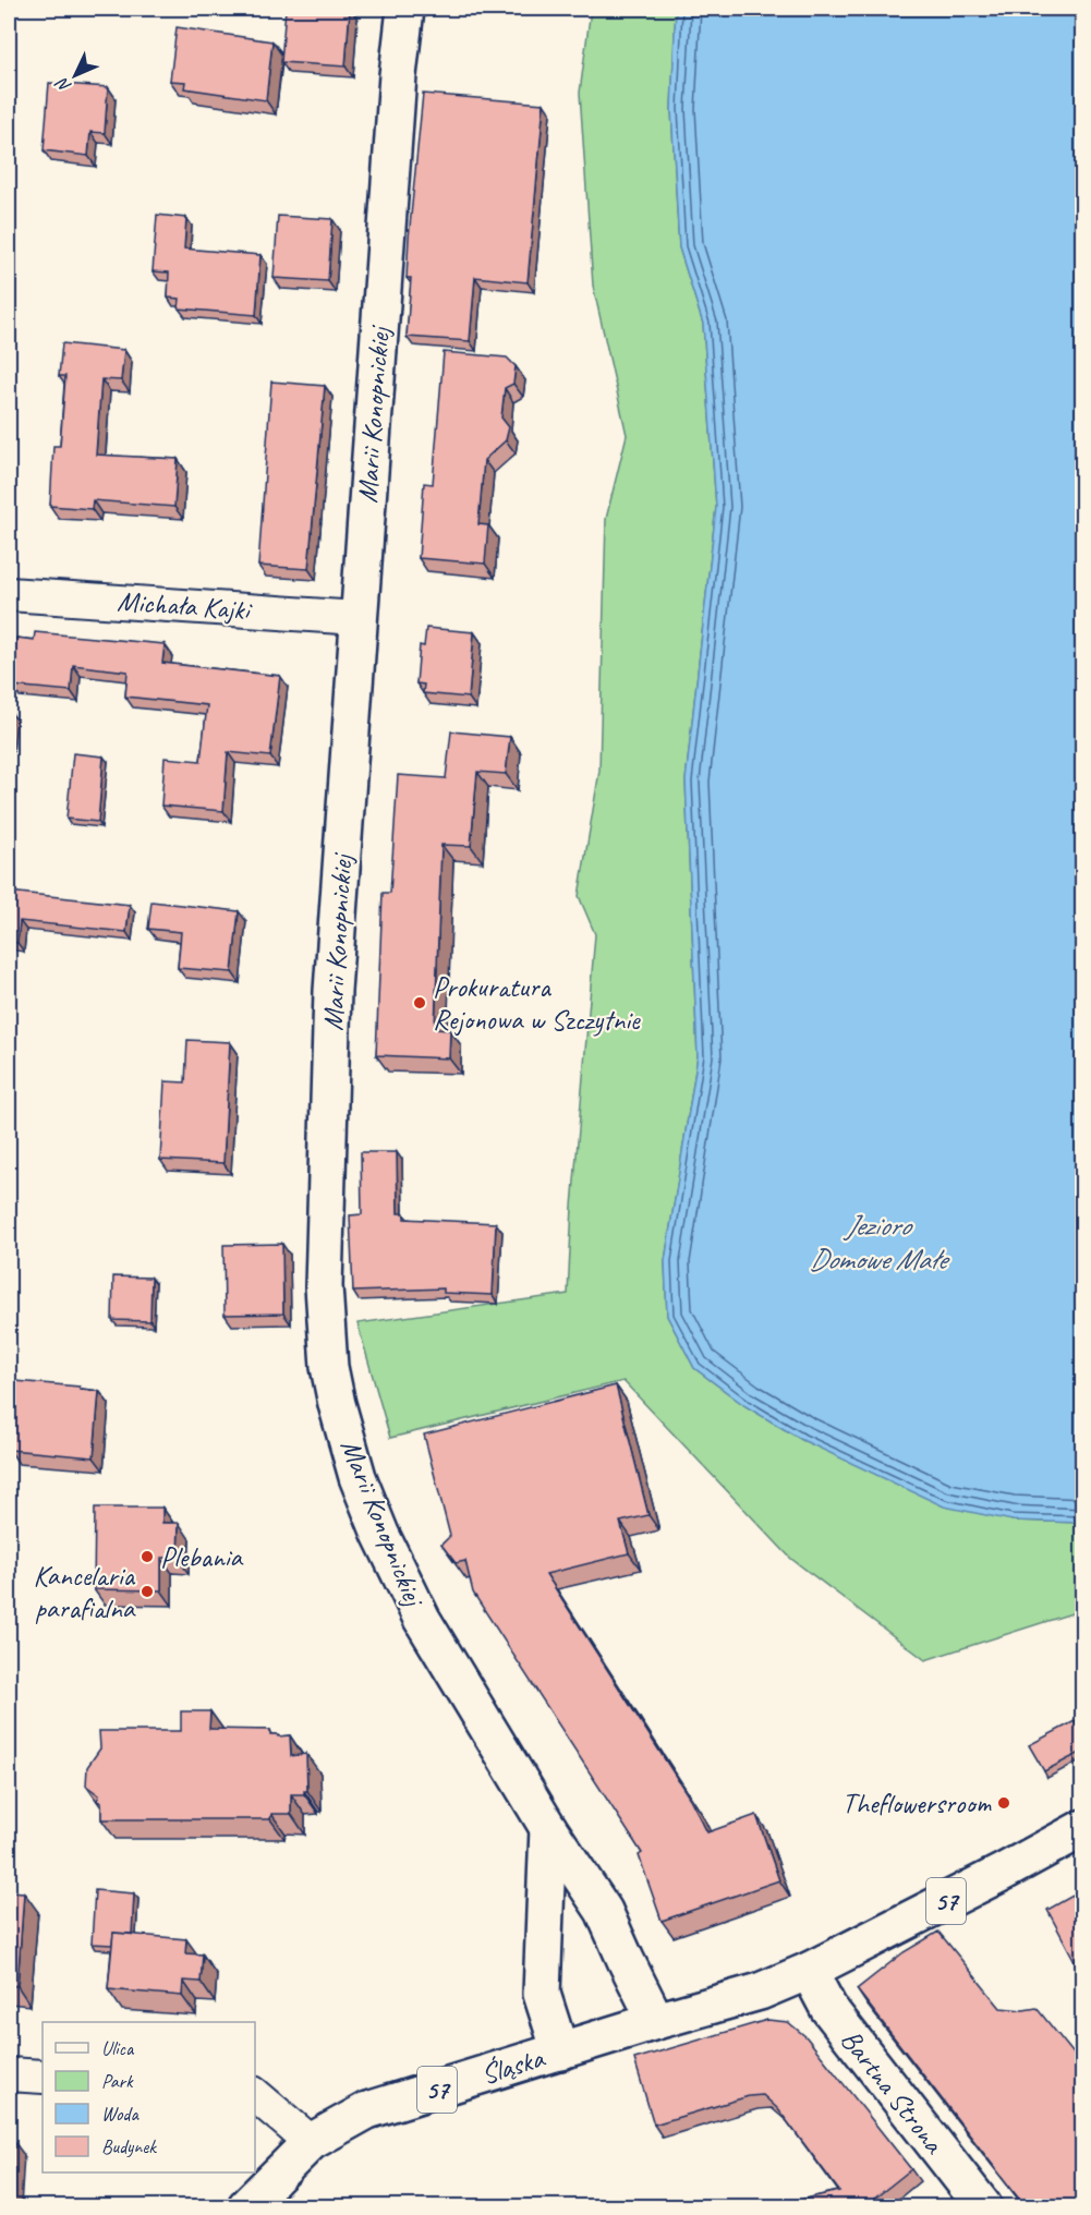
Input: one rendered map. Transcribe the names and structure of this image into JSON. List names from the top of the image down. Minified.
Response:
{"streets":{"street":["Marii Konopnickiej","Michała Kajki","57","Śląska","Bartna Strona"]},"crossings":[["Marii Konopnickiej","Michała Kajki"],["Marii Konopnickiej","57"],["Marii Konopnickiej","Śląska"],["57","Śląska"],["57","Bartna Strona"]],"water":["Jezioro Domowe Małe"],"places":["Prokuratura Rejonowa w Szczytnie","Plebania","Kancelaria parafialna","Theflowersroom"],"legend":["Ulica","Park","Woda","Budynek"],"north":"bottom left"}
